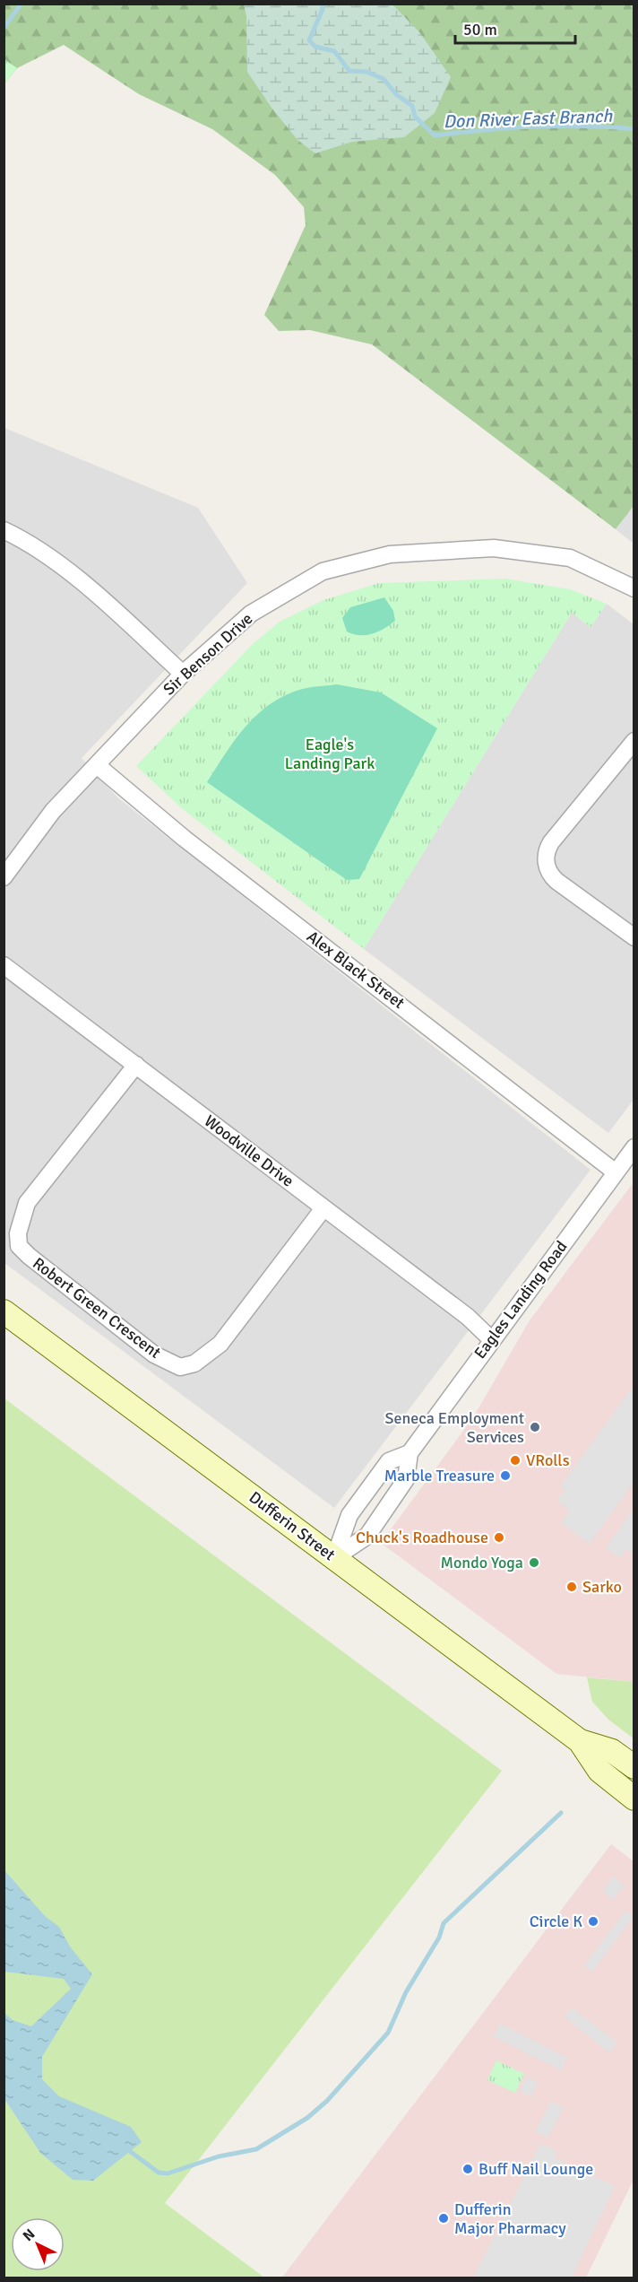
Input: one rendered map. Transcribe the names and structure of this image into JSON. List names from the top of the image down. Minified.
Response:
{"streets":{"main road":["Dufferin Street"],"street":["Sir Benson Drive","Alex Black Street","Woodville Drive","Eagles Landing Road","Robert Green Crescent"]},"crossings":[["Sir Benson Drive","Alex Black Street"],["Alex Black Street","Eagles Landing Road"],["Woodville Drive","Eagles Landing Road"],["Woodville Drive","Robert Green Crescent"],["Eagles Landing Road","Dufferin Street"]],"water":["Don River East Branch"],"parks":["Eagle's Landing Park"],"places":["Seneca Employment Services","VRolls","Marble Treasure","Chuck's Roadhouse","Mondo Yoga","Sarko","Circle K","Buff Nail Lounge","Dufferin Major Pharmacy"],"scale_bar":"50 m","north":"top left"}
